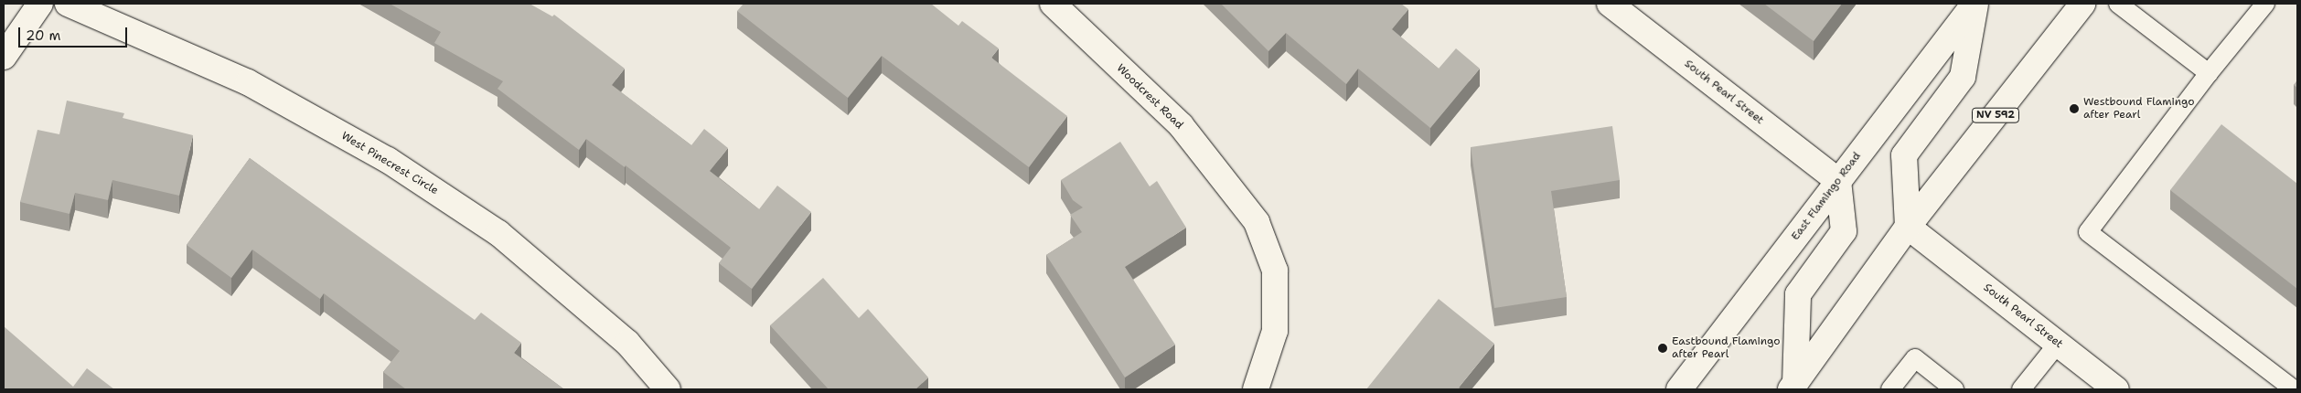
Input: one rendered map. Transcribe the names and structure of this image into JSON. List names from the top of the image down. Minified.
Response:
{"streets":{"street":["South Pearl Street","Woodcrest Road","NV 592","West Pinecrest Circle","East Flamingo Road"]},"crossings":[["South Pearl Street","NV 592"],["South Pearl Street","East Flamingo Road"]],"places":["Westbound Flamingo after Pearl","Eastbound Flamingo after Pearl"],"scale_bar":"20 m"}
